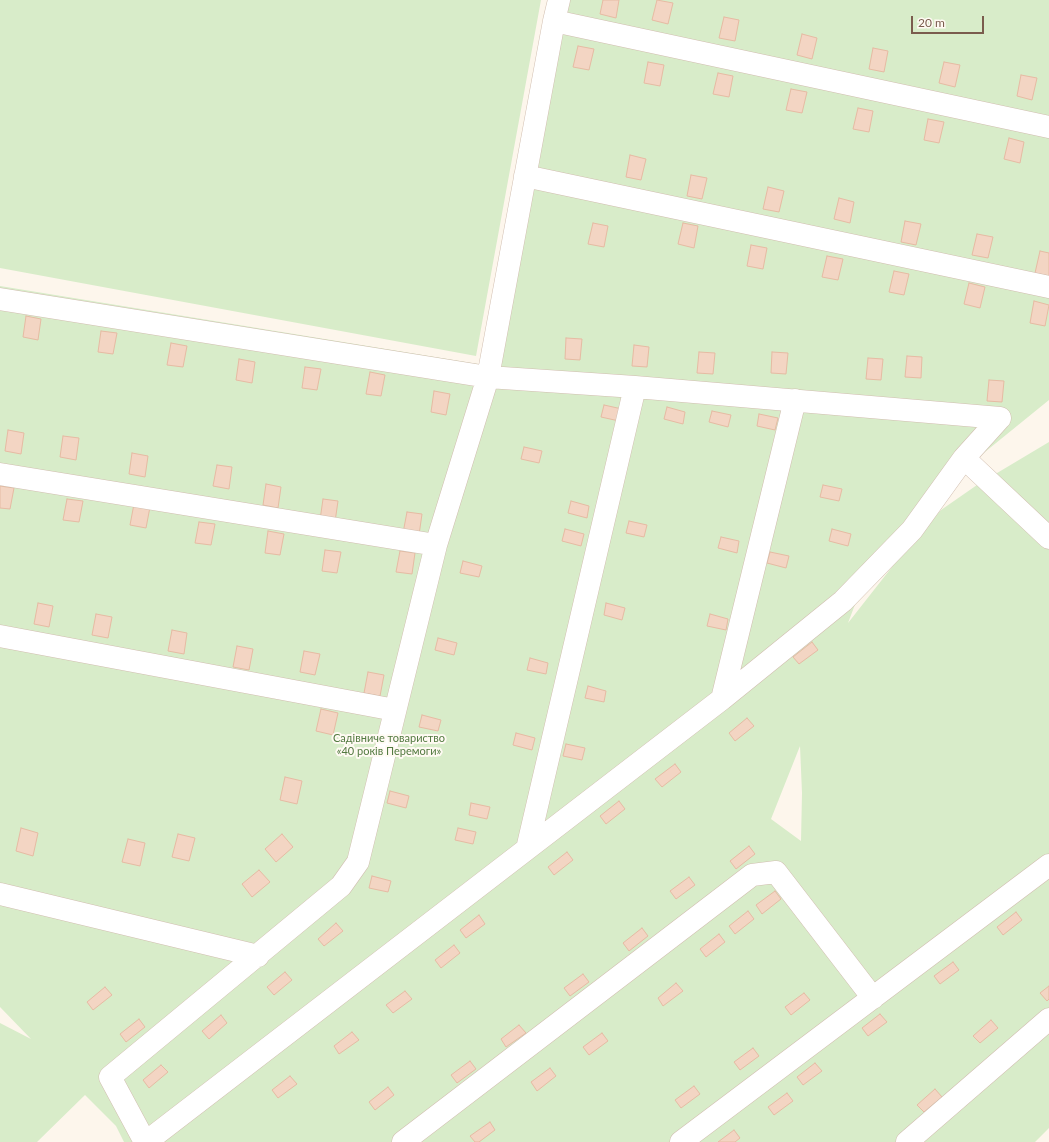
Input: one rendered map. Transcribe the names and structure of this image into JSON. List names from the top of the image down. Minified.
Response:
{"parks":["Садівниче товариство «40 років Перемоги»"],"scale_bar":"20 m"}
